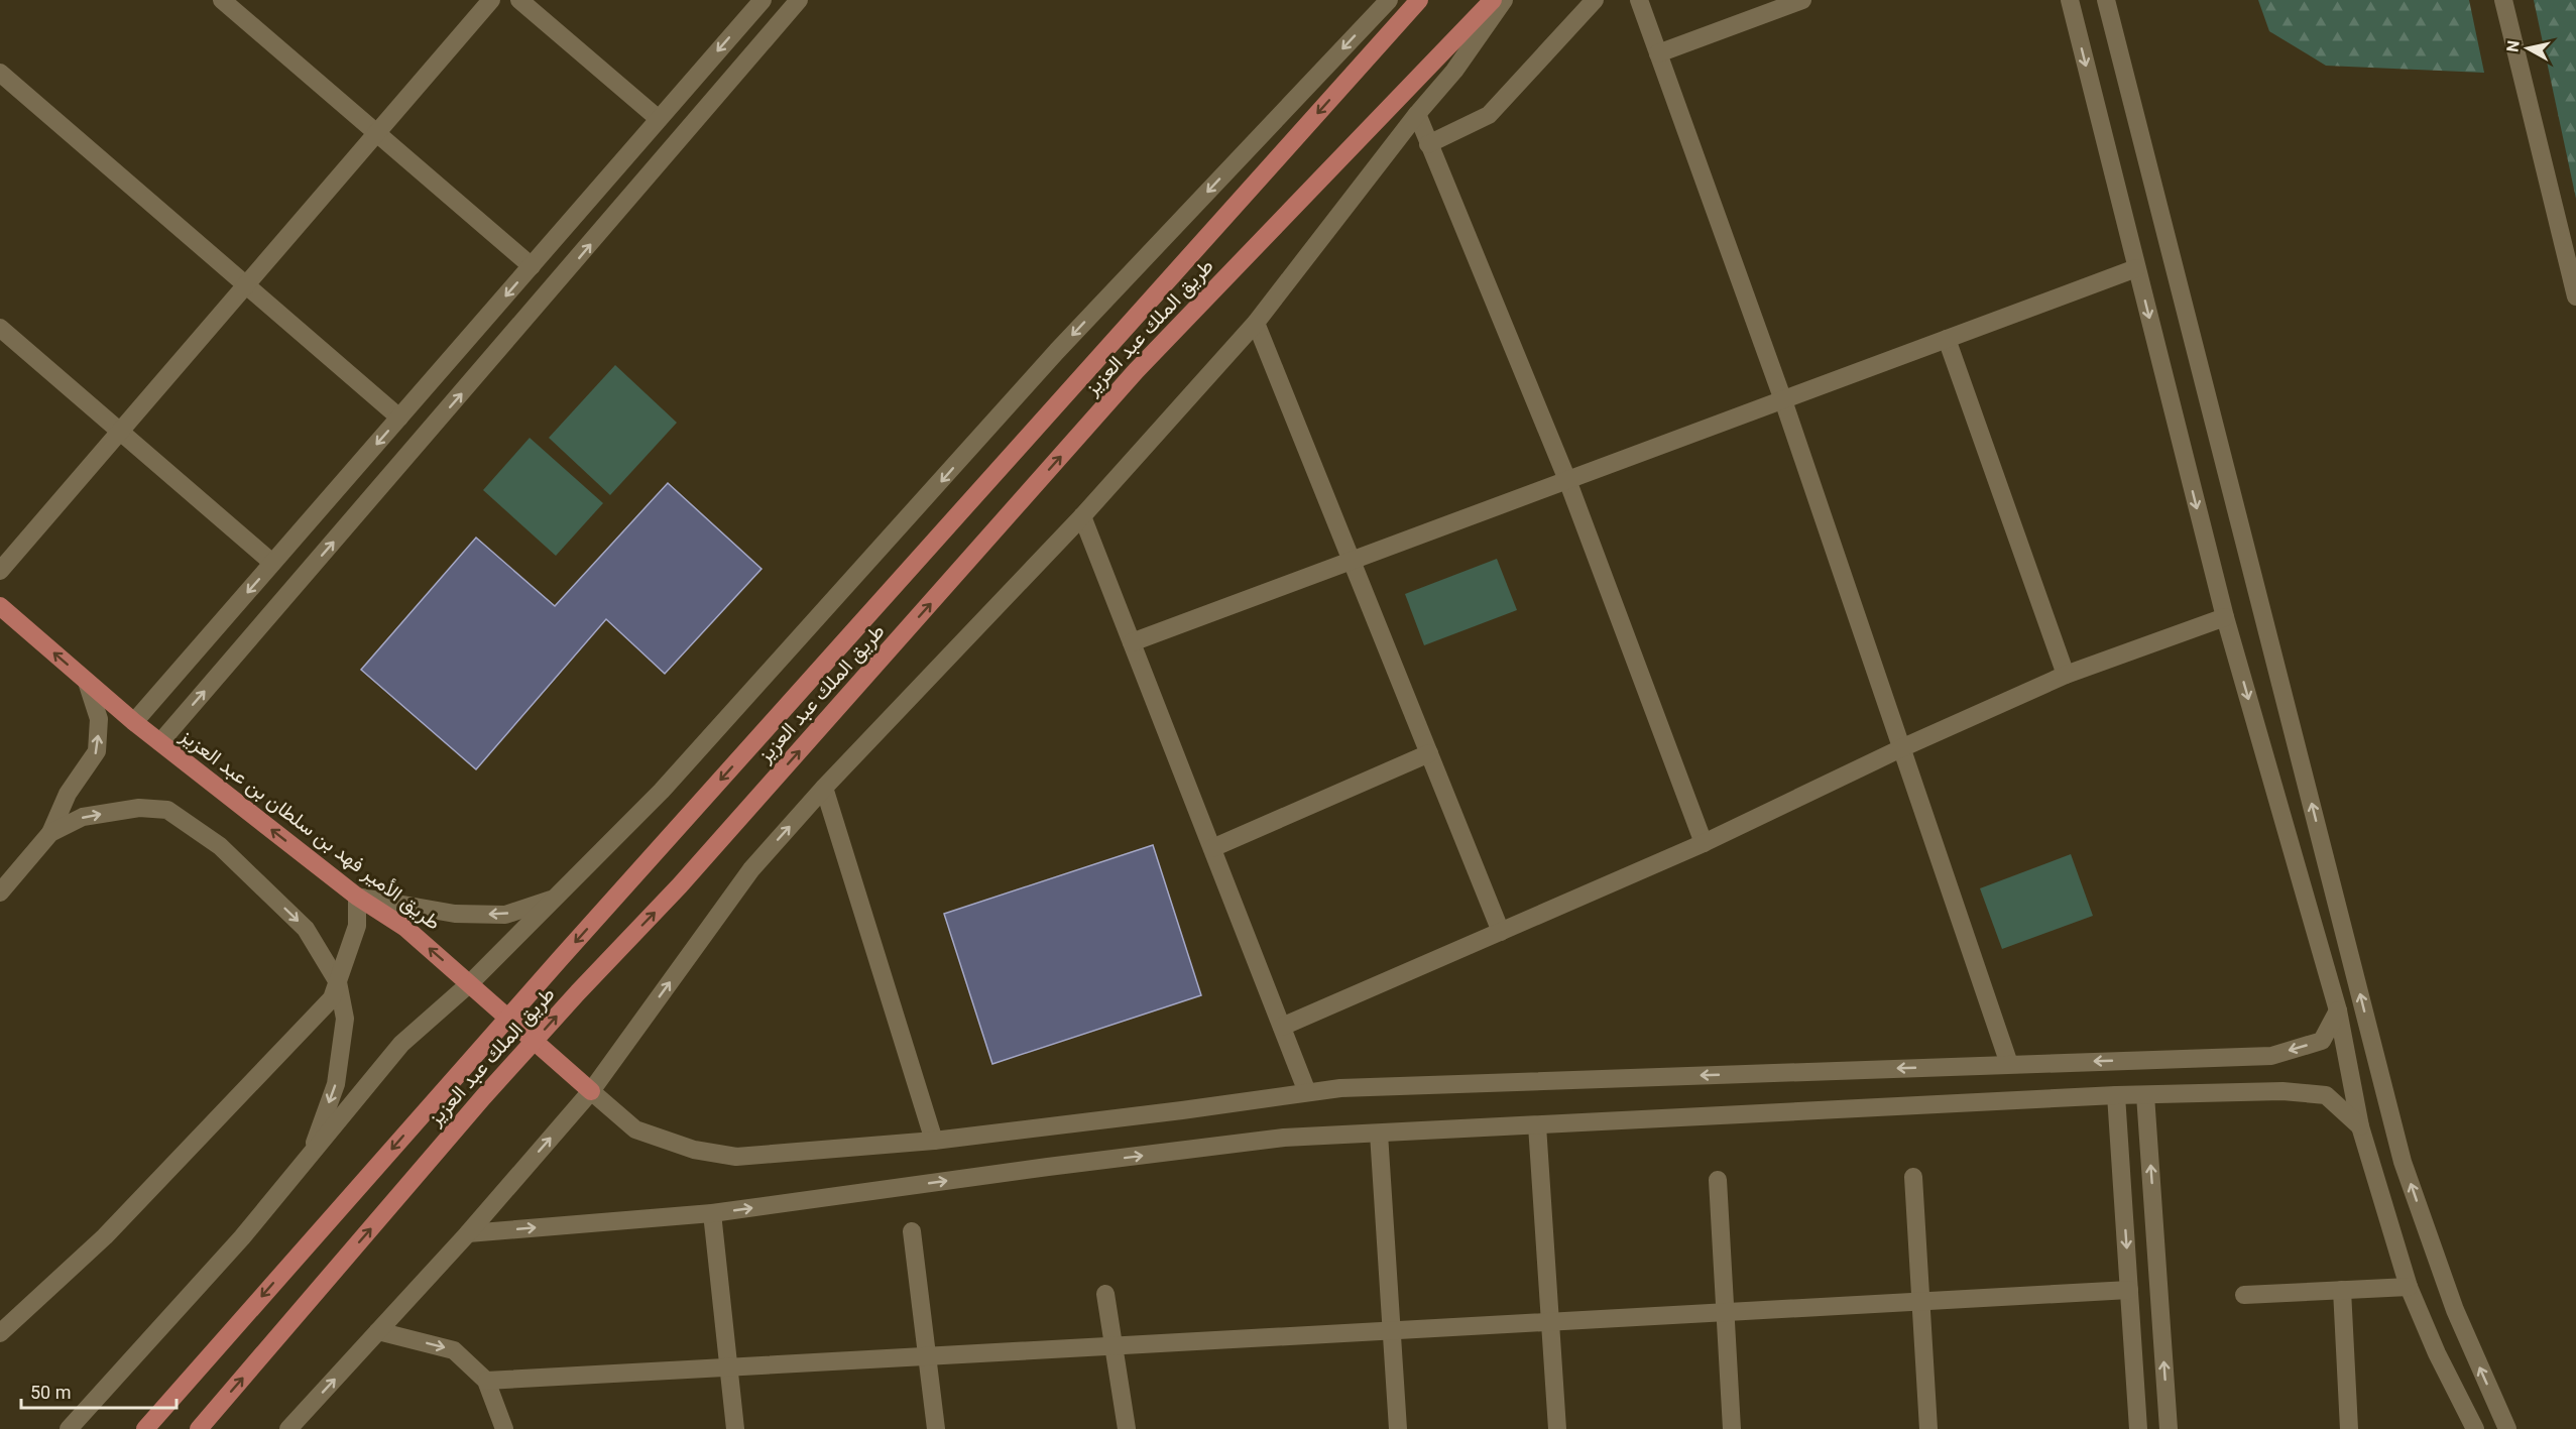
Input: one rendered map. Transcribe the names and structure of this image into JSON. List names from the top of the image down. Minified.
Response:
{"streets":{"main road":["طريق الملك عبد العزيز","طريق الأمير فهد بن سلطان بن عبد العزيز"]},"one_way":["طريق الأمير فهد بن سلطان بن عبد العزيز"],"scale_bar":"50 m","north":"left"}
